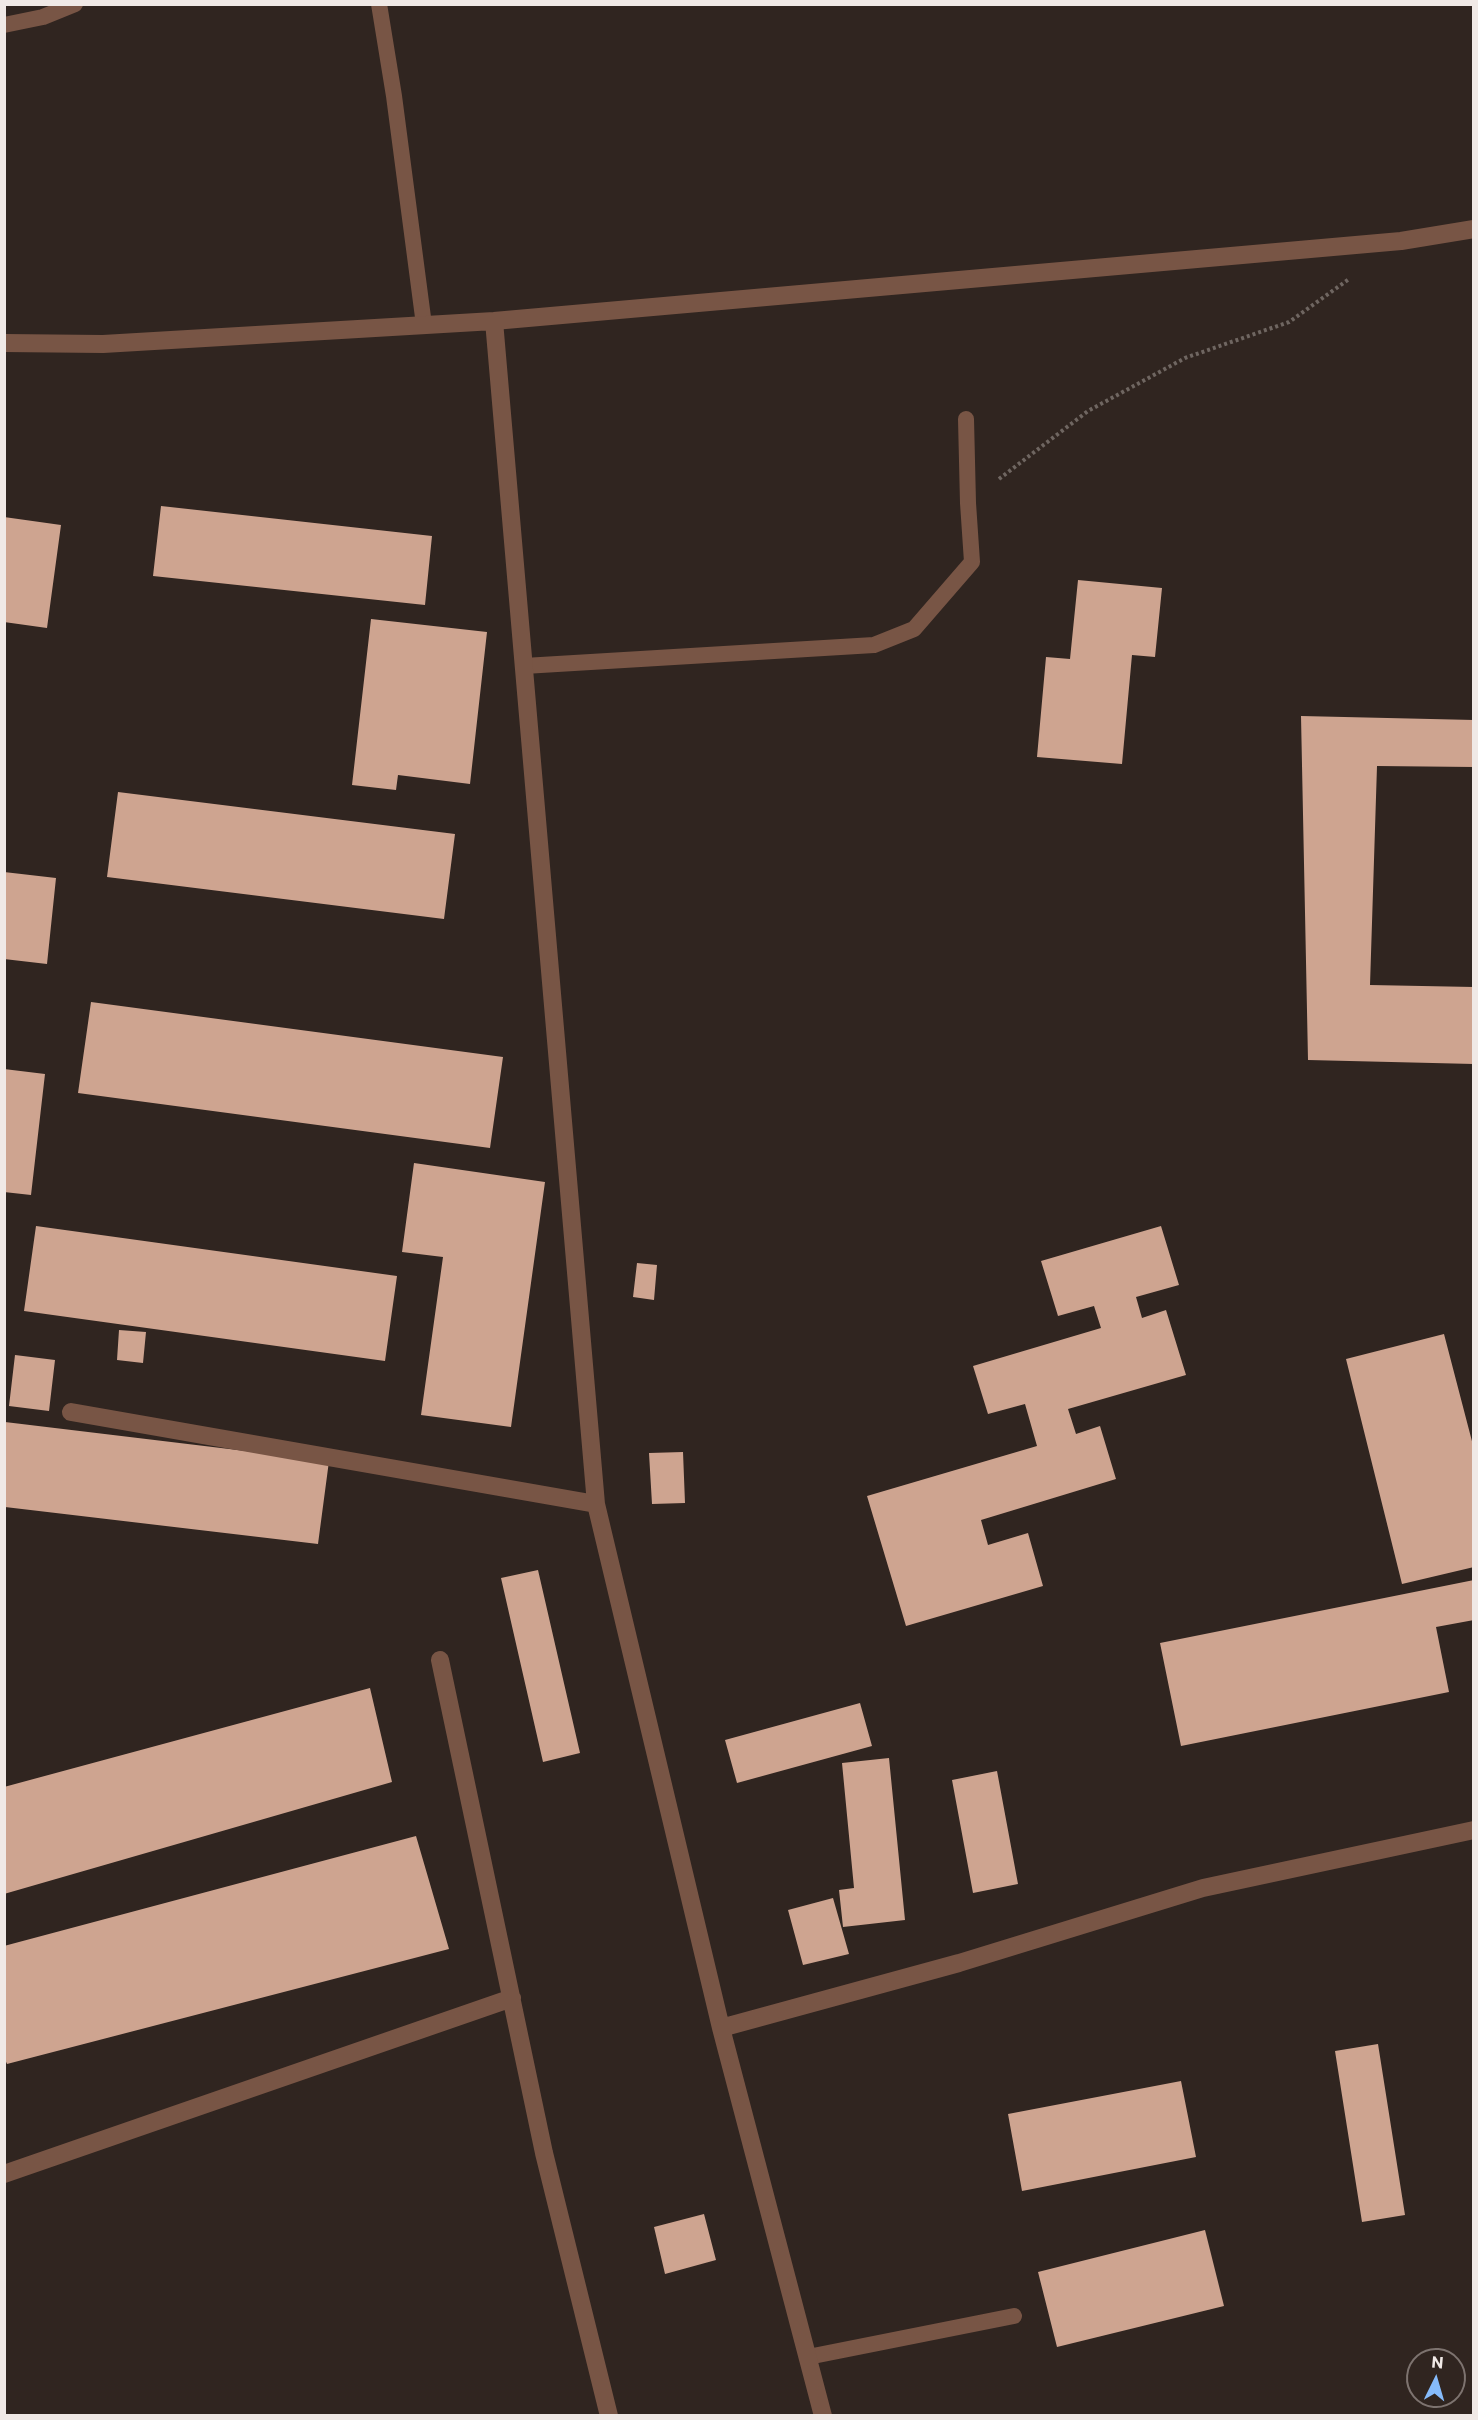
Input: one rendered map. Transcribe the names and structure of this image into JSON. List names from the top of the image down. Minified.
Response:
{"north":"top"}
